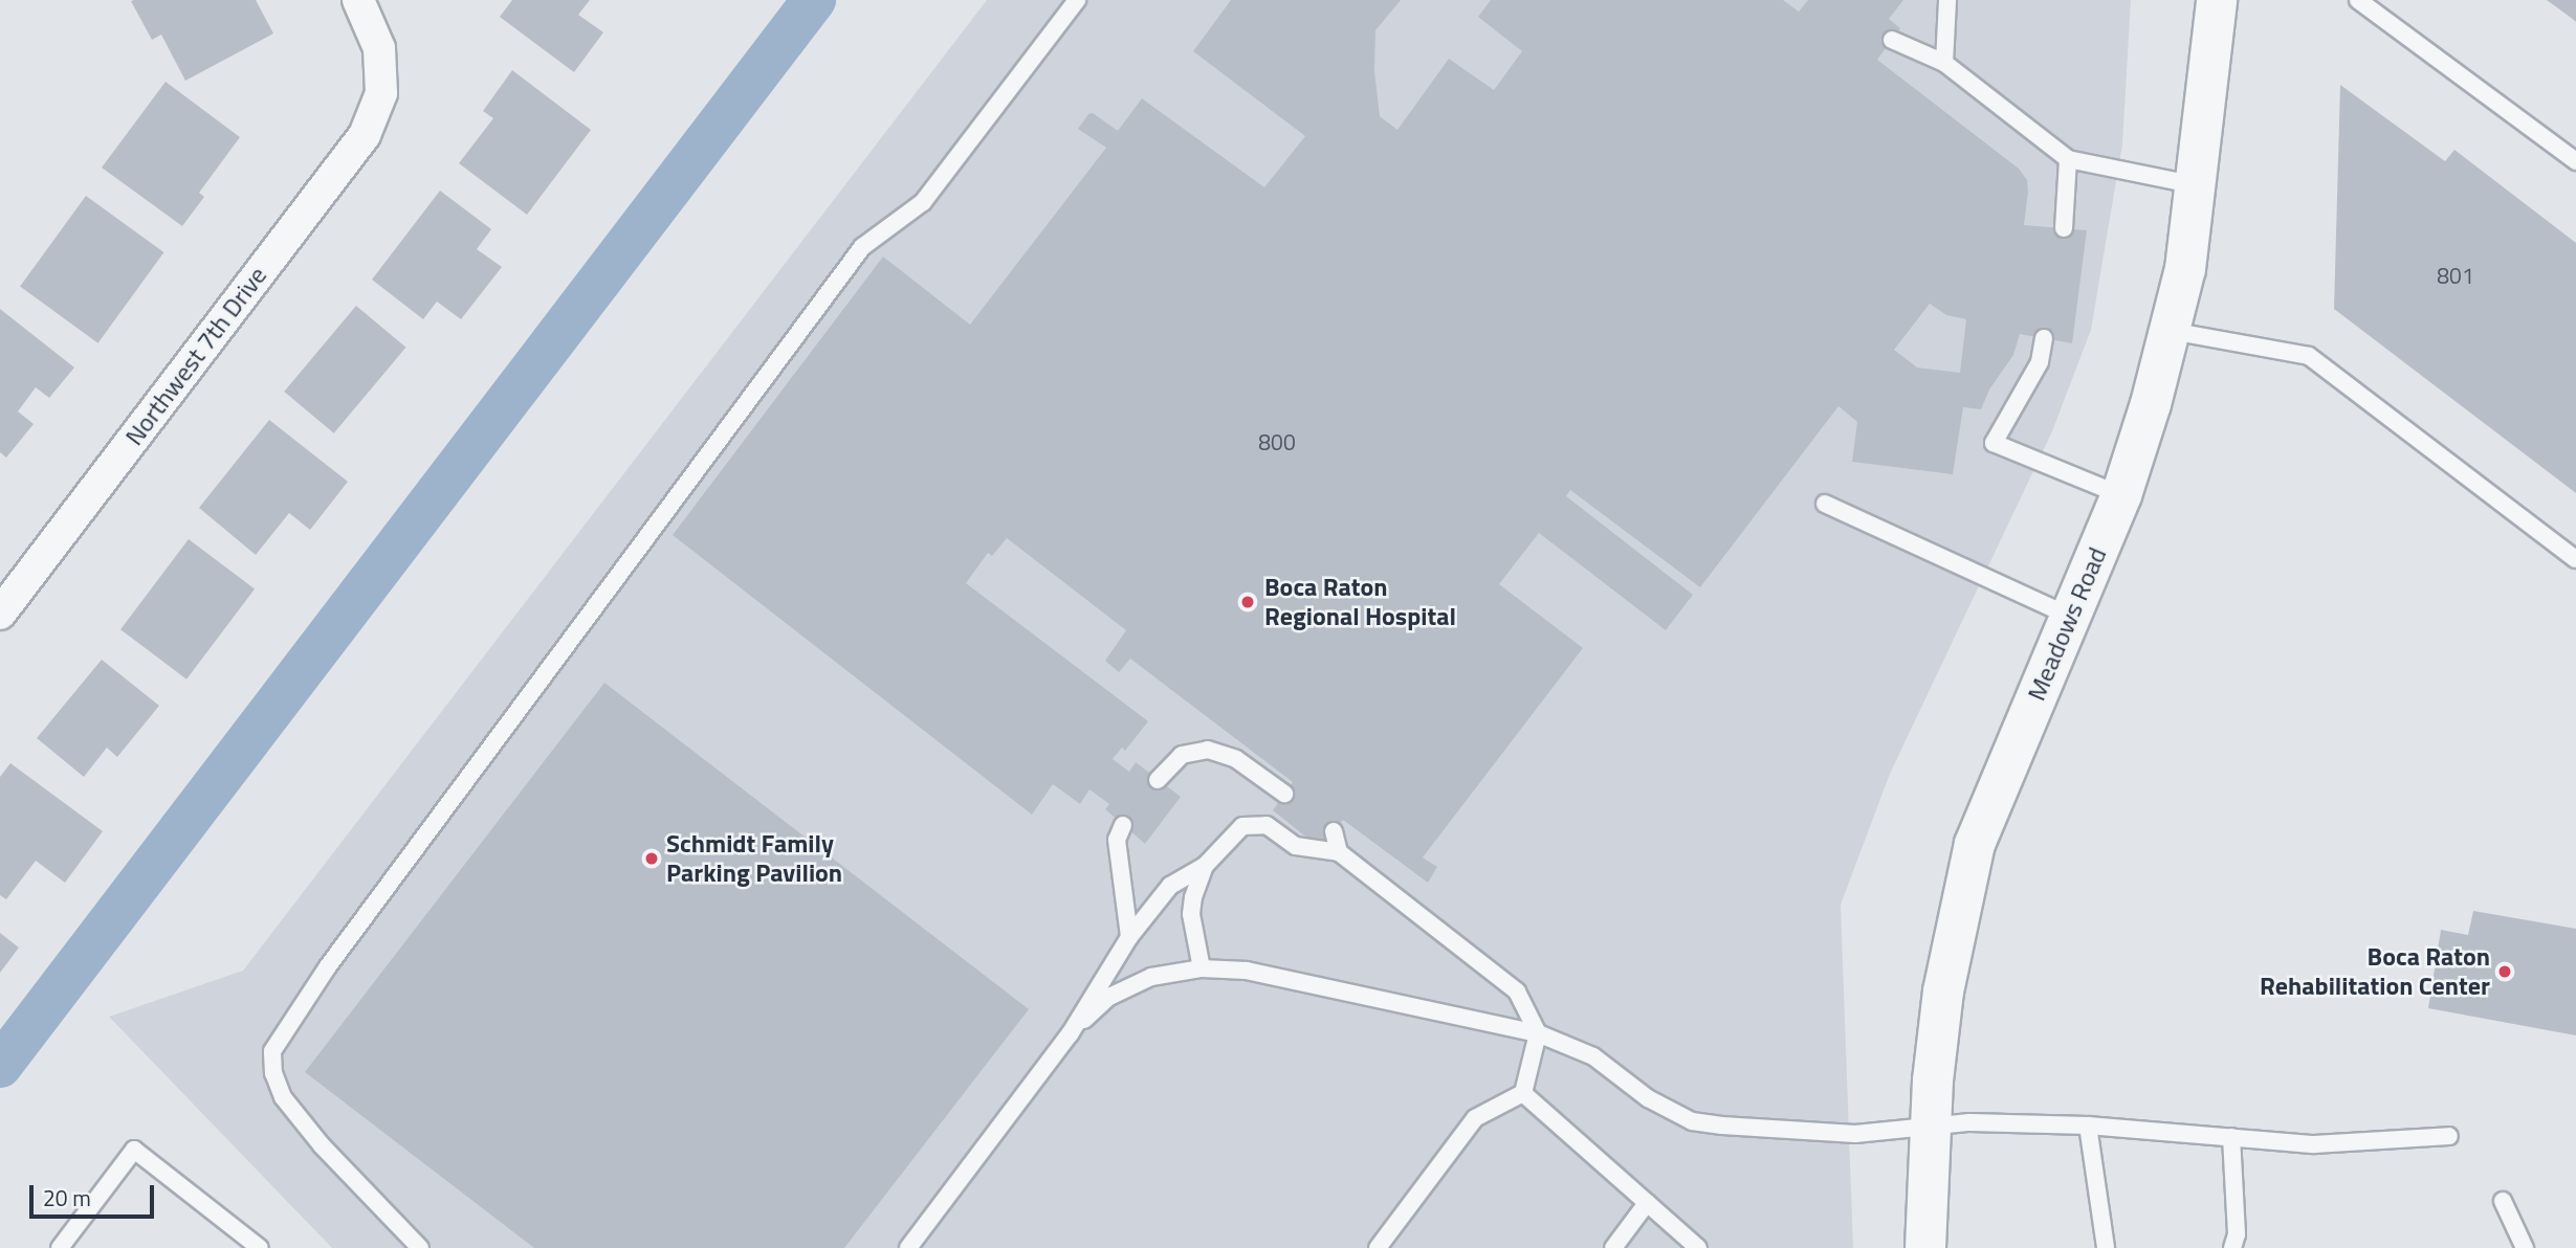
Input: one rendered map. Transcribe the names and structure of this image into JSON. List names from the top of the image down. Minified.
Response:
{"streets":{"street":["Northwest 7th Drive","Meadows Road"]},"places":["Boca Raton Regional Hospital","Schmidt Family Parking Pavilion","Boca Raton Rehabilitation Center"],"house_numbers":["801","800"],"scale_bar":"20 m"}
